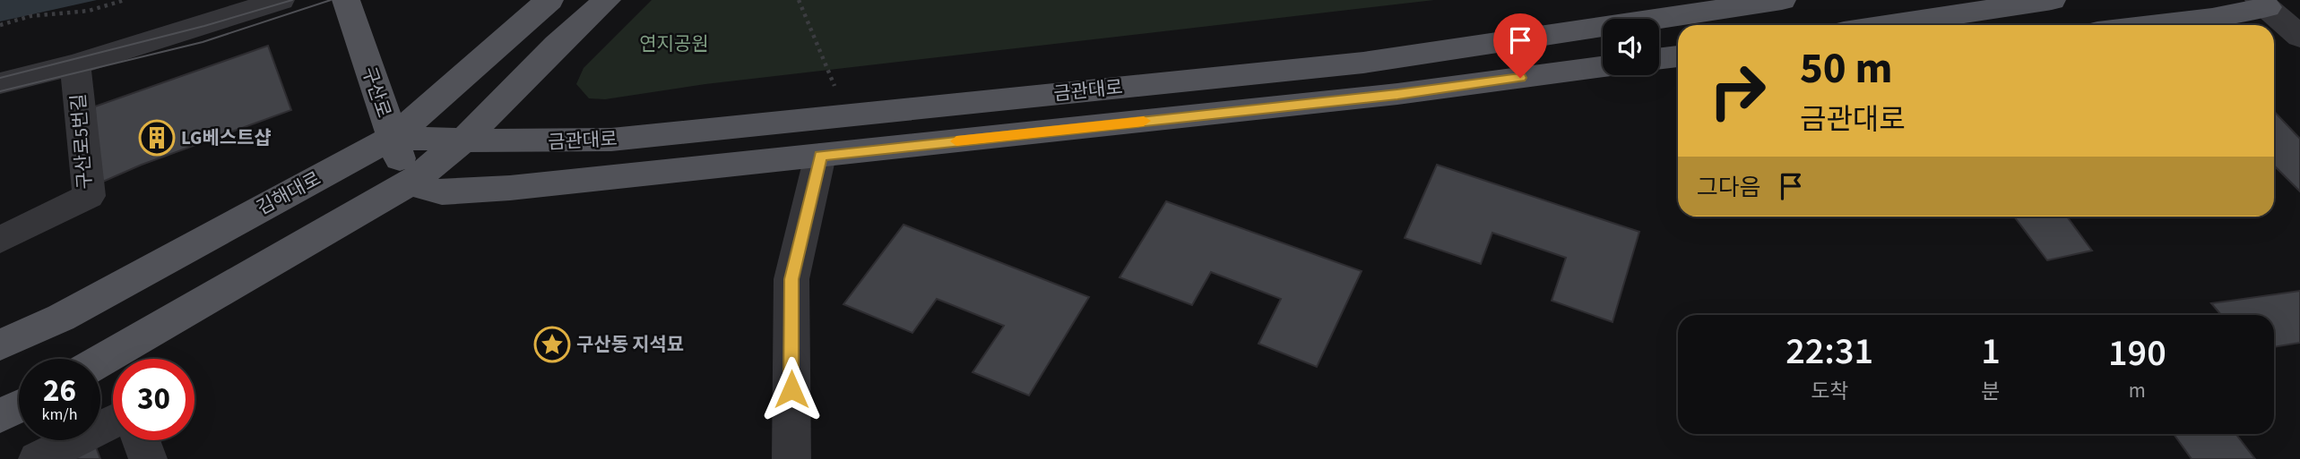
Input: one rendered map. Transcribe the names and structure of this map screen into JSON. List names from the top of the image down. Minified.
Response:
{"streets":{"main road":["금관대로","구산로","김해대로"],"street":["구산로5번길"]},"crossings":[["금관대로","구산로"],["금관대로","김해대로"],["구산로","김해대로"]],"parks":["연지공원"],"places":{"building":["LG베스트샵"],"place":["구산동 지석묘"]},"page":{"turn":["50 m","금관대로"],"then":"그다음","eta":["22:31","도착","1","분","190","m"],"speed":"26 km/h","limit":"30"}}
